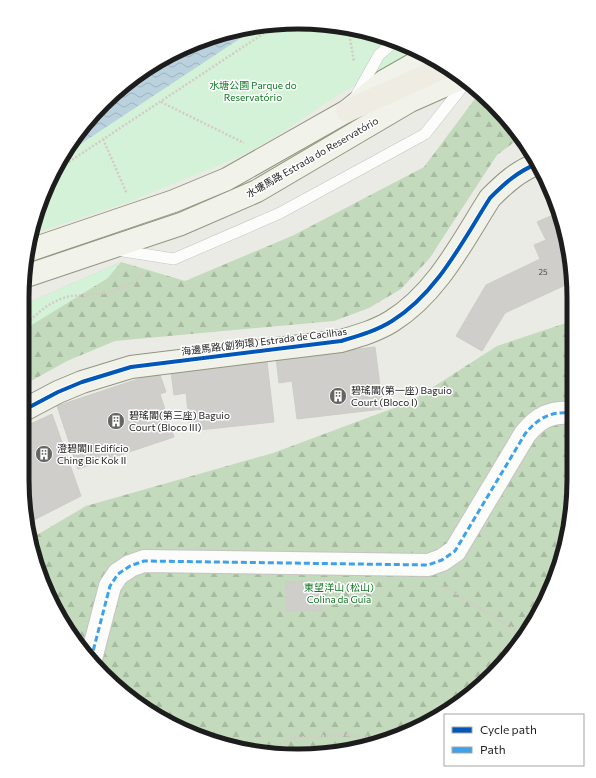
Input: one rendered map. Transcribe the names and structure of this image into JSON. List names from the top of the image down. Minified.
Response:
{"streets":{"main road":["水塘馬路 Estrada do Reservatório","海邊馬路(劏狗環) Estrada de Cacilhas"]},"parks":["水塘公園 Parque do Reservatório","東望洋山 (松山) Colina da Guia"],"places":{"building":["碧瑤閣(第一座) Baguio Court (Bloco I)","碧瑤閣(第三座) Baguio Court (Bloco III)","澄碧閣II Edifício Ching Bic Kok II"]},"house_numbers":["25"],"legend":["Cycle path","Path"]}
